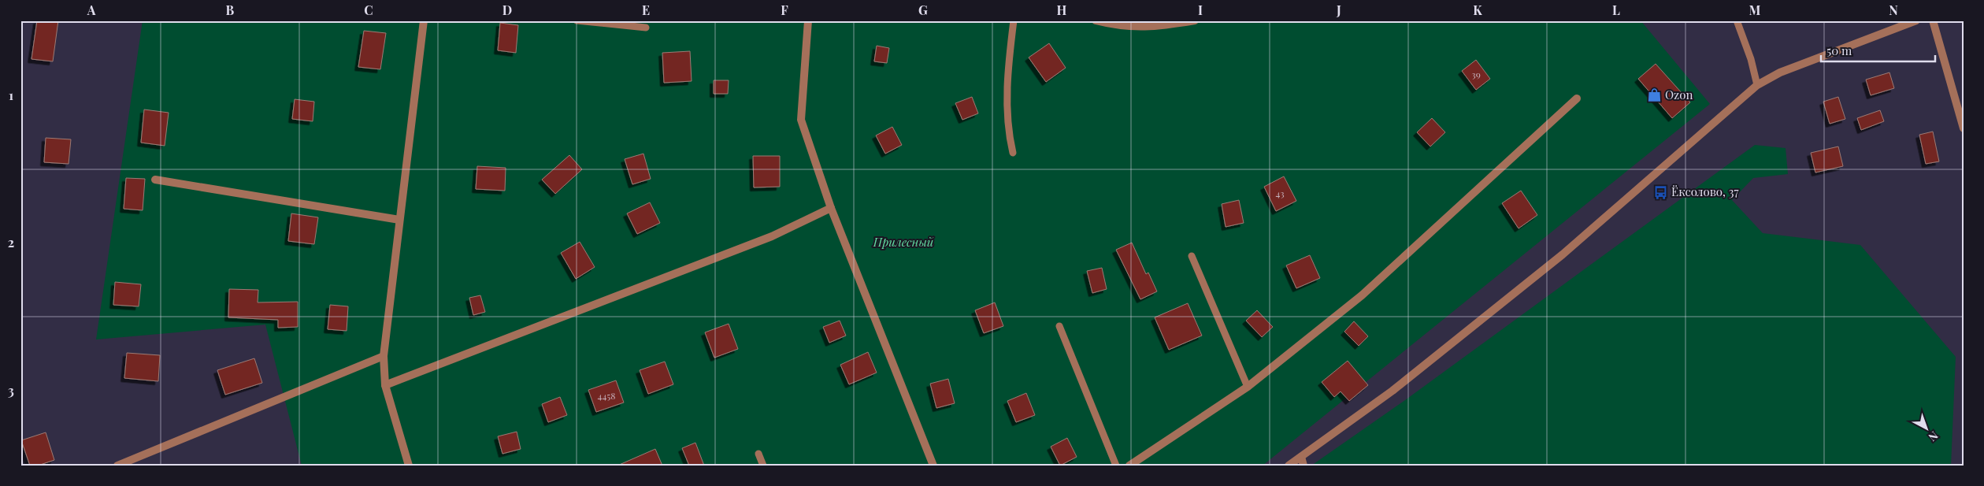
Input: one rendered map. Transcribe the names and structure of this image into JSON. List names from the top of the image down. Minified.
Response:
{"parks":["Прилесный"],"places":{"shop":["Ozon"],"bus stop":["Ёксолово, 37"]},"house_numbers":["39","43","4458"],"scale_bar":"50 m","north":"bottom right","grid":{"columns":["A","B","C","D","E","F","G","H","I","J","K","L","M","N"],"rows":["1","2","3"]}}
